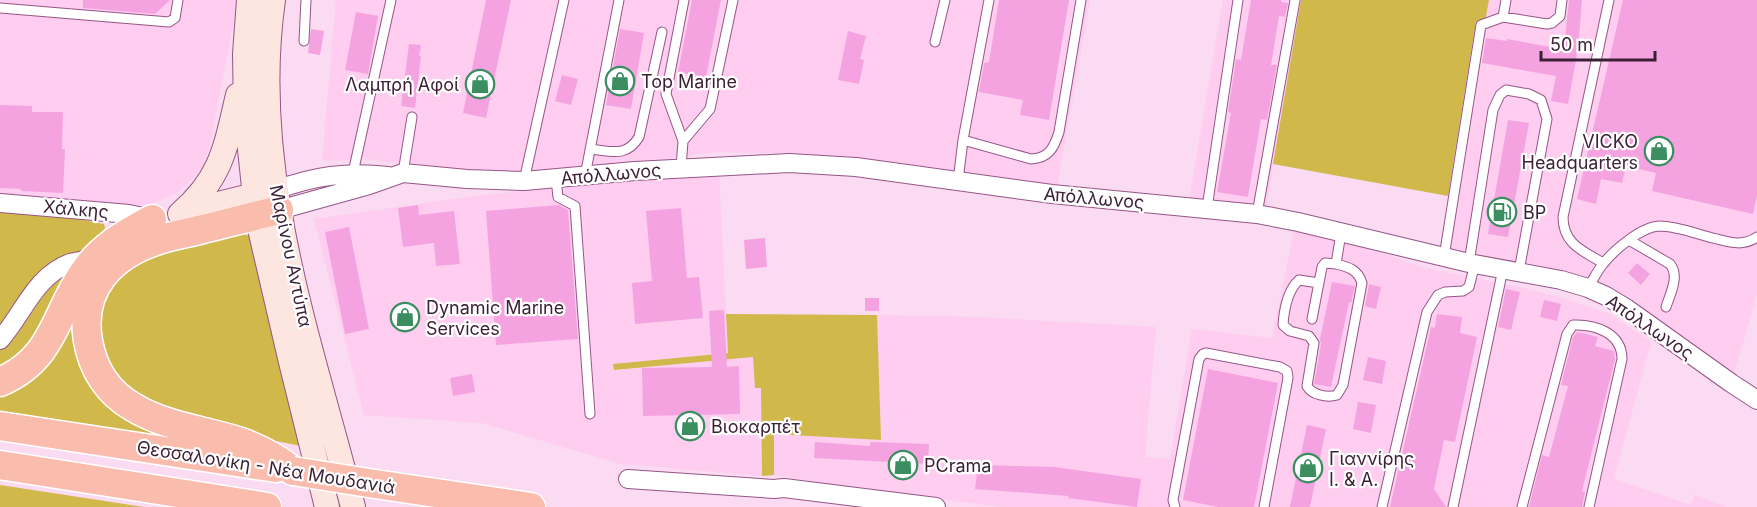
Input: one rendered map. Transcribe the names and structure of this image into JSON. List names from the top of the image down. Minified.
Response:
{"streets":{"highway":["Θεσσαλονίκη - Νέα Μουδανιά"],"main road":["Μαρίνου Αντύπα"],"street":["Απόλλωνος","Χάλκης"]},"crossings":[["Απόλλωνος","Μαρίνου Αντύπα"]],"places":{"shop":["Top Marine","Λαμπρή Αφοί","VICKO Headquarters","Dynamic Marine Services","Βιοκαρπέτ","PCrama","Γιαννίρης Ι. & Α."],"fuel station":["BP"]},"scale_bar":"50 m"}
